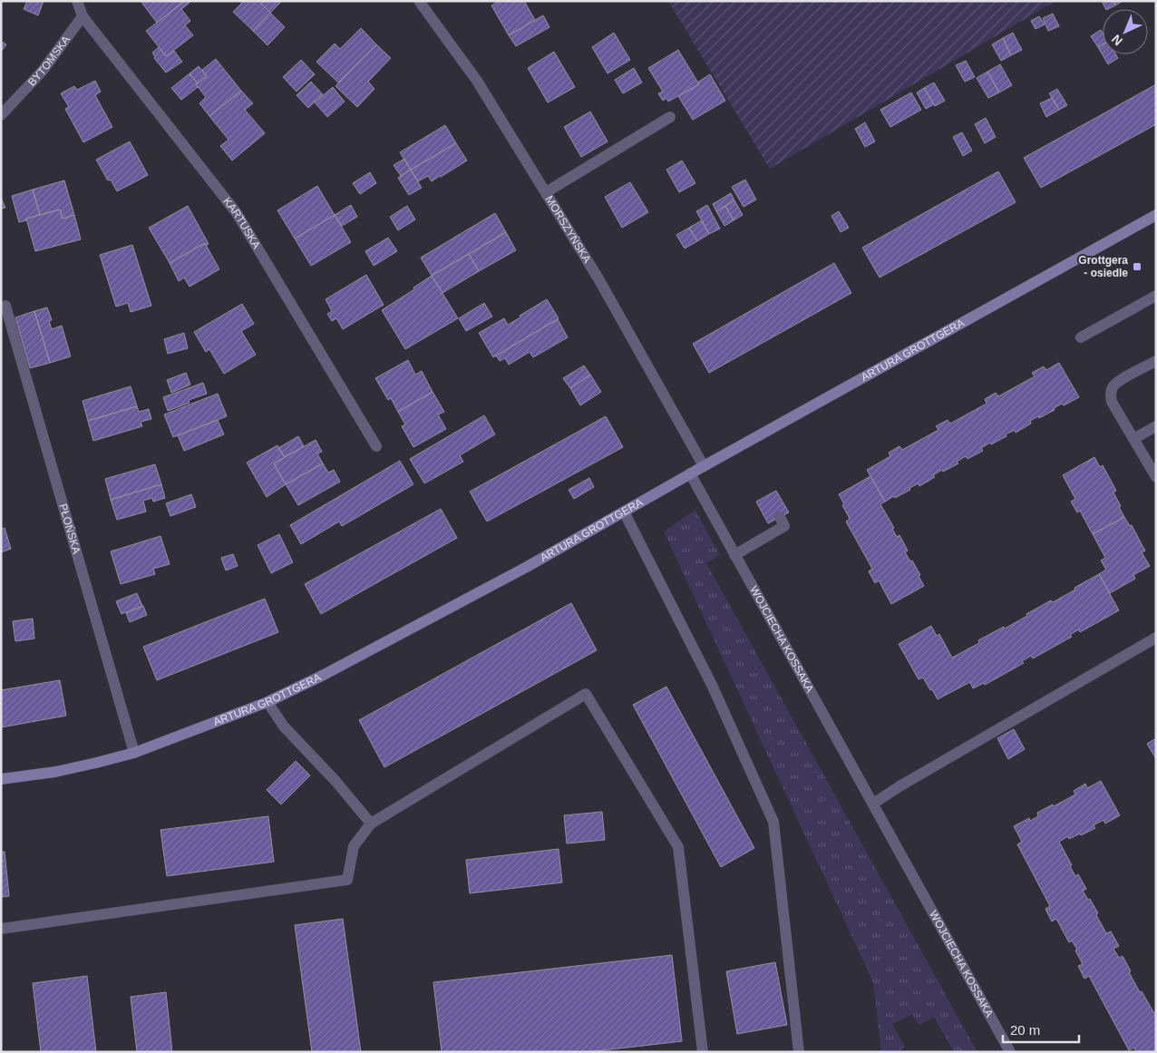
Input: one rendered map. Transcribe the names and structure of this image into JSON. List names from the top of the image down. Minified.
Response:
{"streets":{"main road":["ARTURA GROTTGERA"],"street":["BYTOMSKA","KARTUSKA","MORSZYŃSKA","PŁOŃSKA","WOJCIECHA KOSSAKA"]},"crossings":[["BYTOMSKA","KARTUSKA"],["MORSZYŃSKA","ARTURA GROTTGERA"],["ARTURA GROTTGERA","PŁOŃSKA"],["ARTURA GROTTGERA","WOJCIECHA KOSSAKA"]],"places":{"transit":["Grottgera - osiedle"]},"scale_bar":"20 m","north":"bottom left"}
